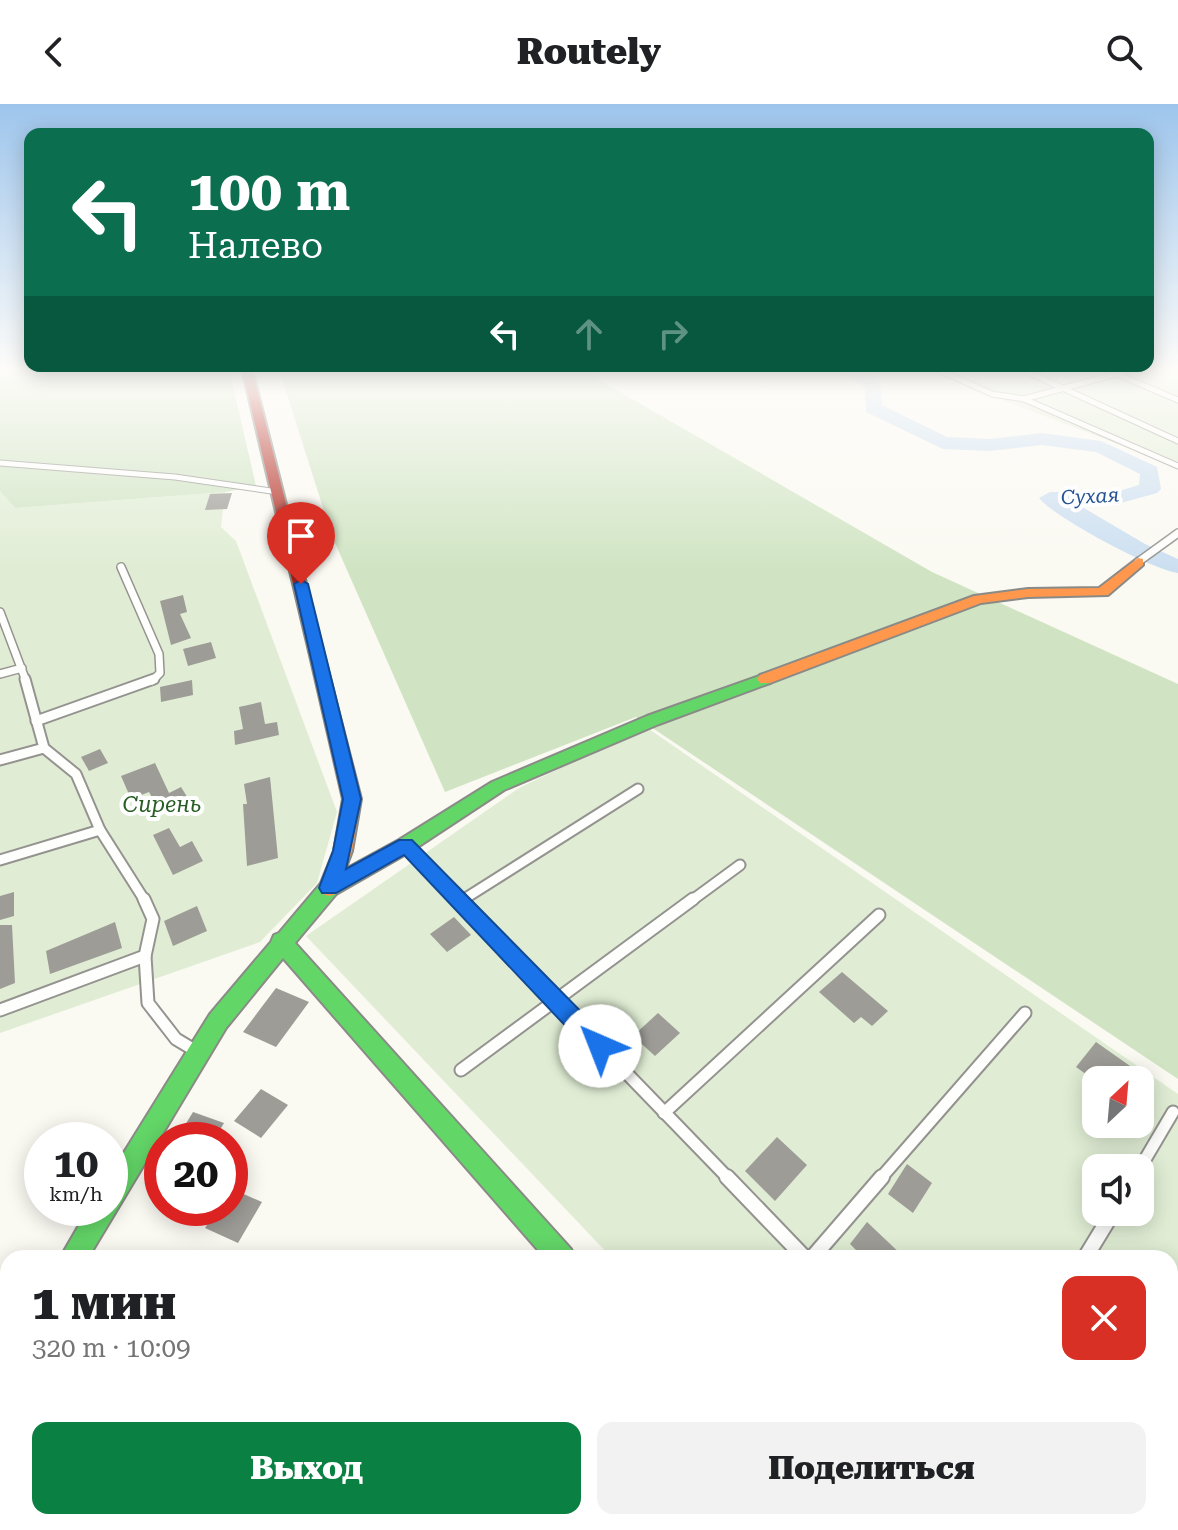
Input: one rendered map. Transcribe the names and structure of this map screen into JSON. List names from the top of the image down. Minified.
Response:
{"water":["Сухая"],"parks":["Сирень"],"north":"top right","page":{"header":"Routely","turn":["100 m","Налево"],"speed":"10 km/h","limit":"20","heading":["1 мин","320 m · 10:09"],"buttons":["Выход","Поделиться"]}}
